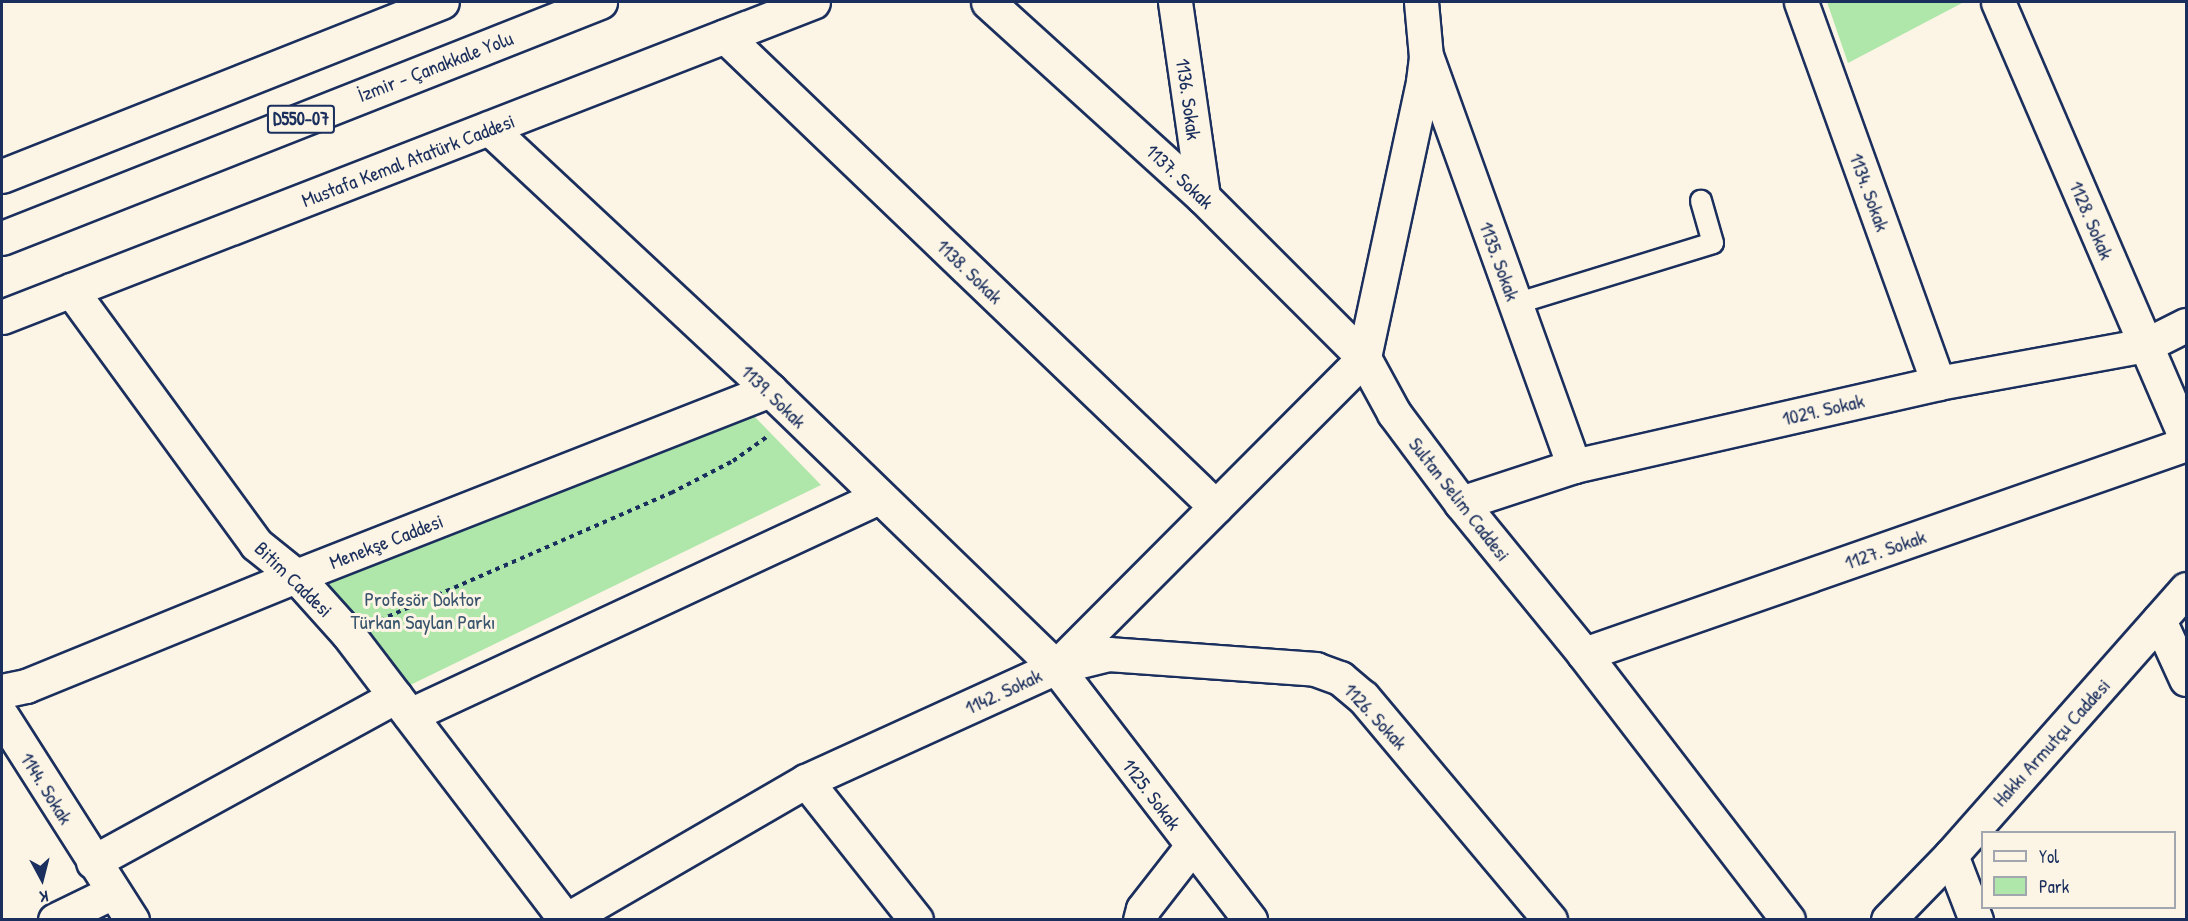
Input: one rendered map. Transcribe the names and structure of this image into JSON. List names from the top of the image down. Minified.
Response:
{"streets":{"main road":["İzmir - Çanakkale Yolu","1136. Sokak","D550-07","Mustafa Kemal Atatürk Caddesi","1137. Sokak","1134. Sokak","1128. Sokak","1135. Sokak","1138. Sokak","1139. Sokak","1029. Sokak","Sultan Selim Caddesi","Menekşe Caddesi","1127. Sokak","Bitim Caddesi","1142. Sokak","1126. Sokak","Hakkı Armutçu Caddesi","1144. Sokak","1125. Sokak"]},"crossings":[["1136. Sokak","1137. Sokak"],["Mustafa Kemal Atatürk Caddesi","1138. Sokak"],["Mustafa Kemal Atatürk Caddesi","1139. Sokak"],["Mustafa Kemal Atatürk Caddesi","Bitim Caddesi"],["1137. Sokak","Sultan Selim Caddesi"],["1137. Sokak","1142. Sokak"],["1134. Sokak","1029. Sokak"],["1128. Sokak","1029. Sokak"],["1135. Sokak","1029. Sokak"],["1138. Sokak","1142. Sokak"],["1139. Sokak","Menekşe Caddesi"],["1139. Sokak","1142. Sokak"],["1139. Sokak","1126. Sokak"],["1139. Sokak","1125. Sokak"],["1029. Sokak","Sultan Selim Caddesi"],["Sultan Selim Caddesi","1127. Sokak"],["Sultan Selim Caddesi","1142. Sokak"],["Menekşe Caddesi","Bitim Caddesi"],["Bitim Caddesi","1142. Sokak"],["1142. Sokak","1126. Sokak"],["1142. Sokak","1125. Sokak"],["1126. Sokak","1125. Sokak"]],"parks":["Profesör Doktor Türkan Saylan Parkı"],"legend":["Yol","Park"],"north":"bottom"}
